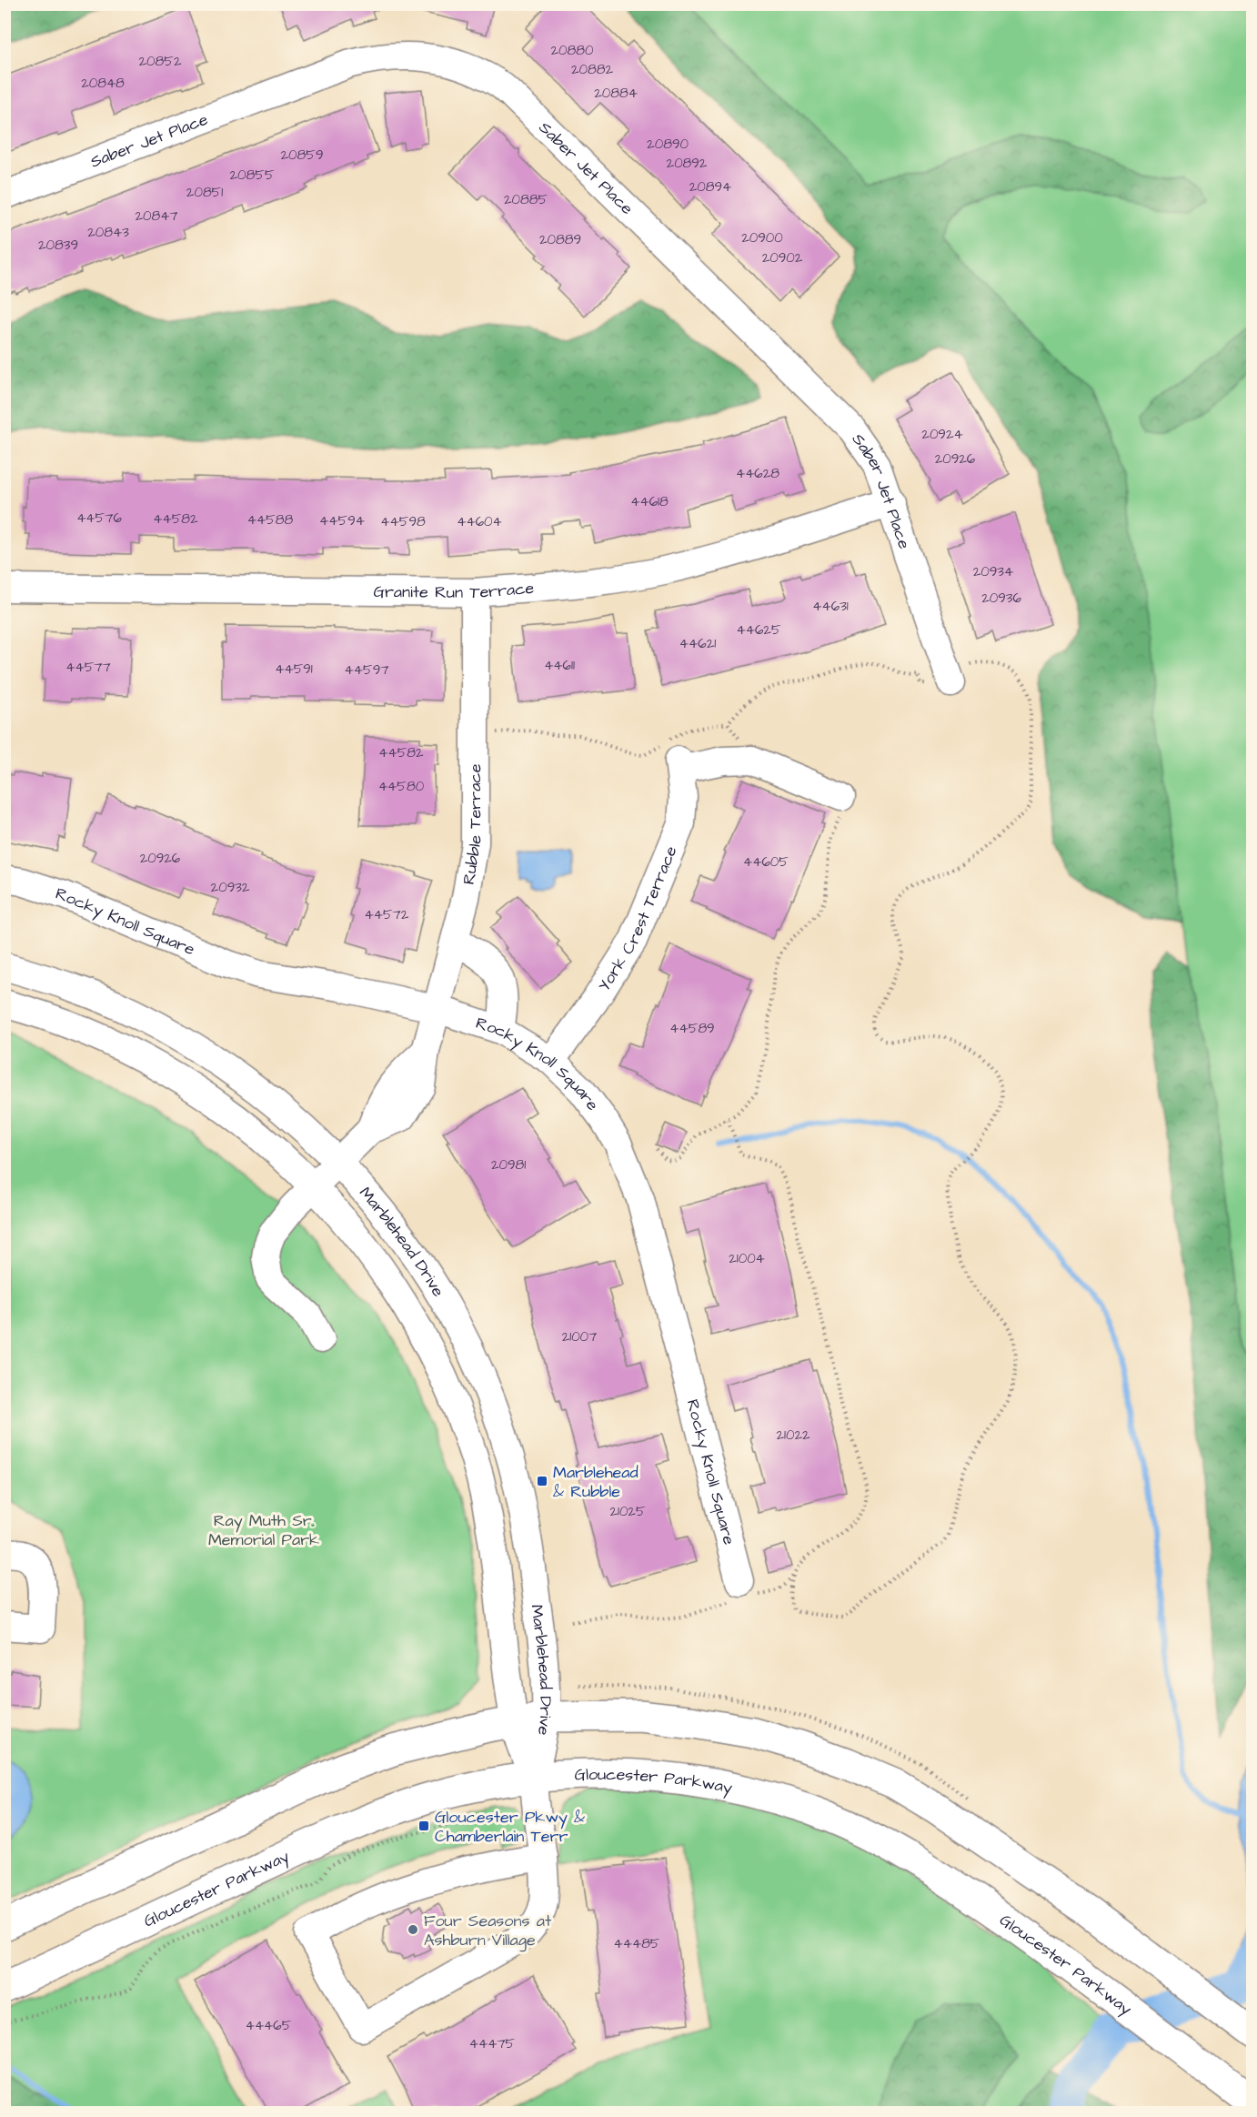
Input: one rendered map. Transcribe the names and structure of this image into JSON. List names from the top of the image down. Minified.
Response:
{"streets":{"main road":["Gloucester Parkway"],"street":["Saber Jet Place","Granite Run Terrace","Rubble Terrace","York Crest Terrace","Rocky Knoll Square","Marblehead Drive"]},"crossings":[["Saber Jet Place","Granite Run Terrace"],["Granite Run Terrace","Rubble Terrace"],["Rubble Terrace","Rocky Knoll Square"],["Rubble Terrace","Marblehead Drive"],["York Crest Terrace","Rocky Knoll Square"],["Marblehead Drive","Gloucester Parkway"]],"parks":["Ray Muth Sr. Memorial Park"],"places":{"transit":["Marblehead & Rubble","Gloucester Pkwy & Chamberlain Terr"],"other":["Four Seasons at Ashburn Village"]},"house_numbers":["20880","20852","20882","20848","20884","20890","20859","20892","20855","20894","20851","20885","20847","20843","20900","20889","20839","20902","20924","20926","44628","44618","44576","44582","44588","44594","44598","44604","20934","20936","44631","44625","44621","44611","44577","44591","44597","44582","44580","20926","44605","20932","44572","44589","20981","21004","21007","21022","21025","44485","44465","44475"]}
